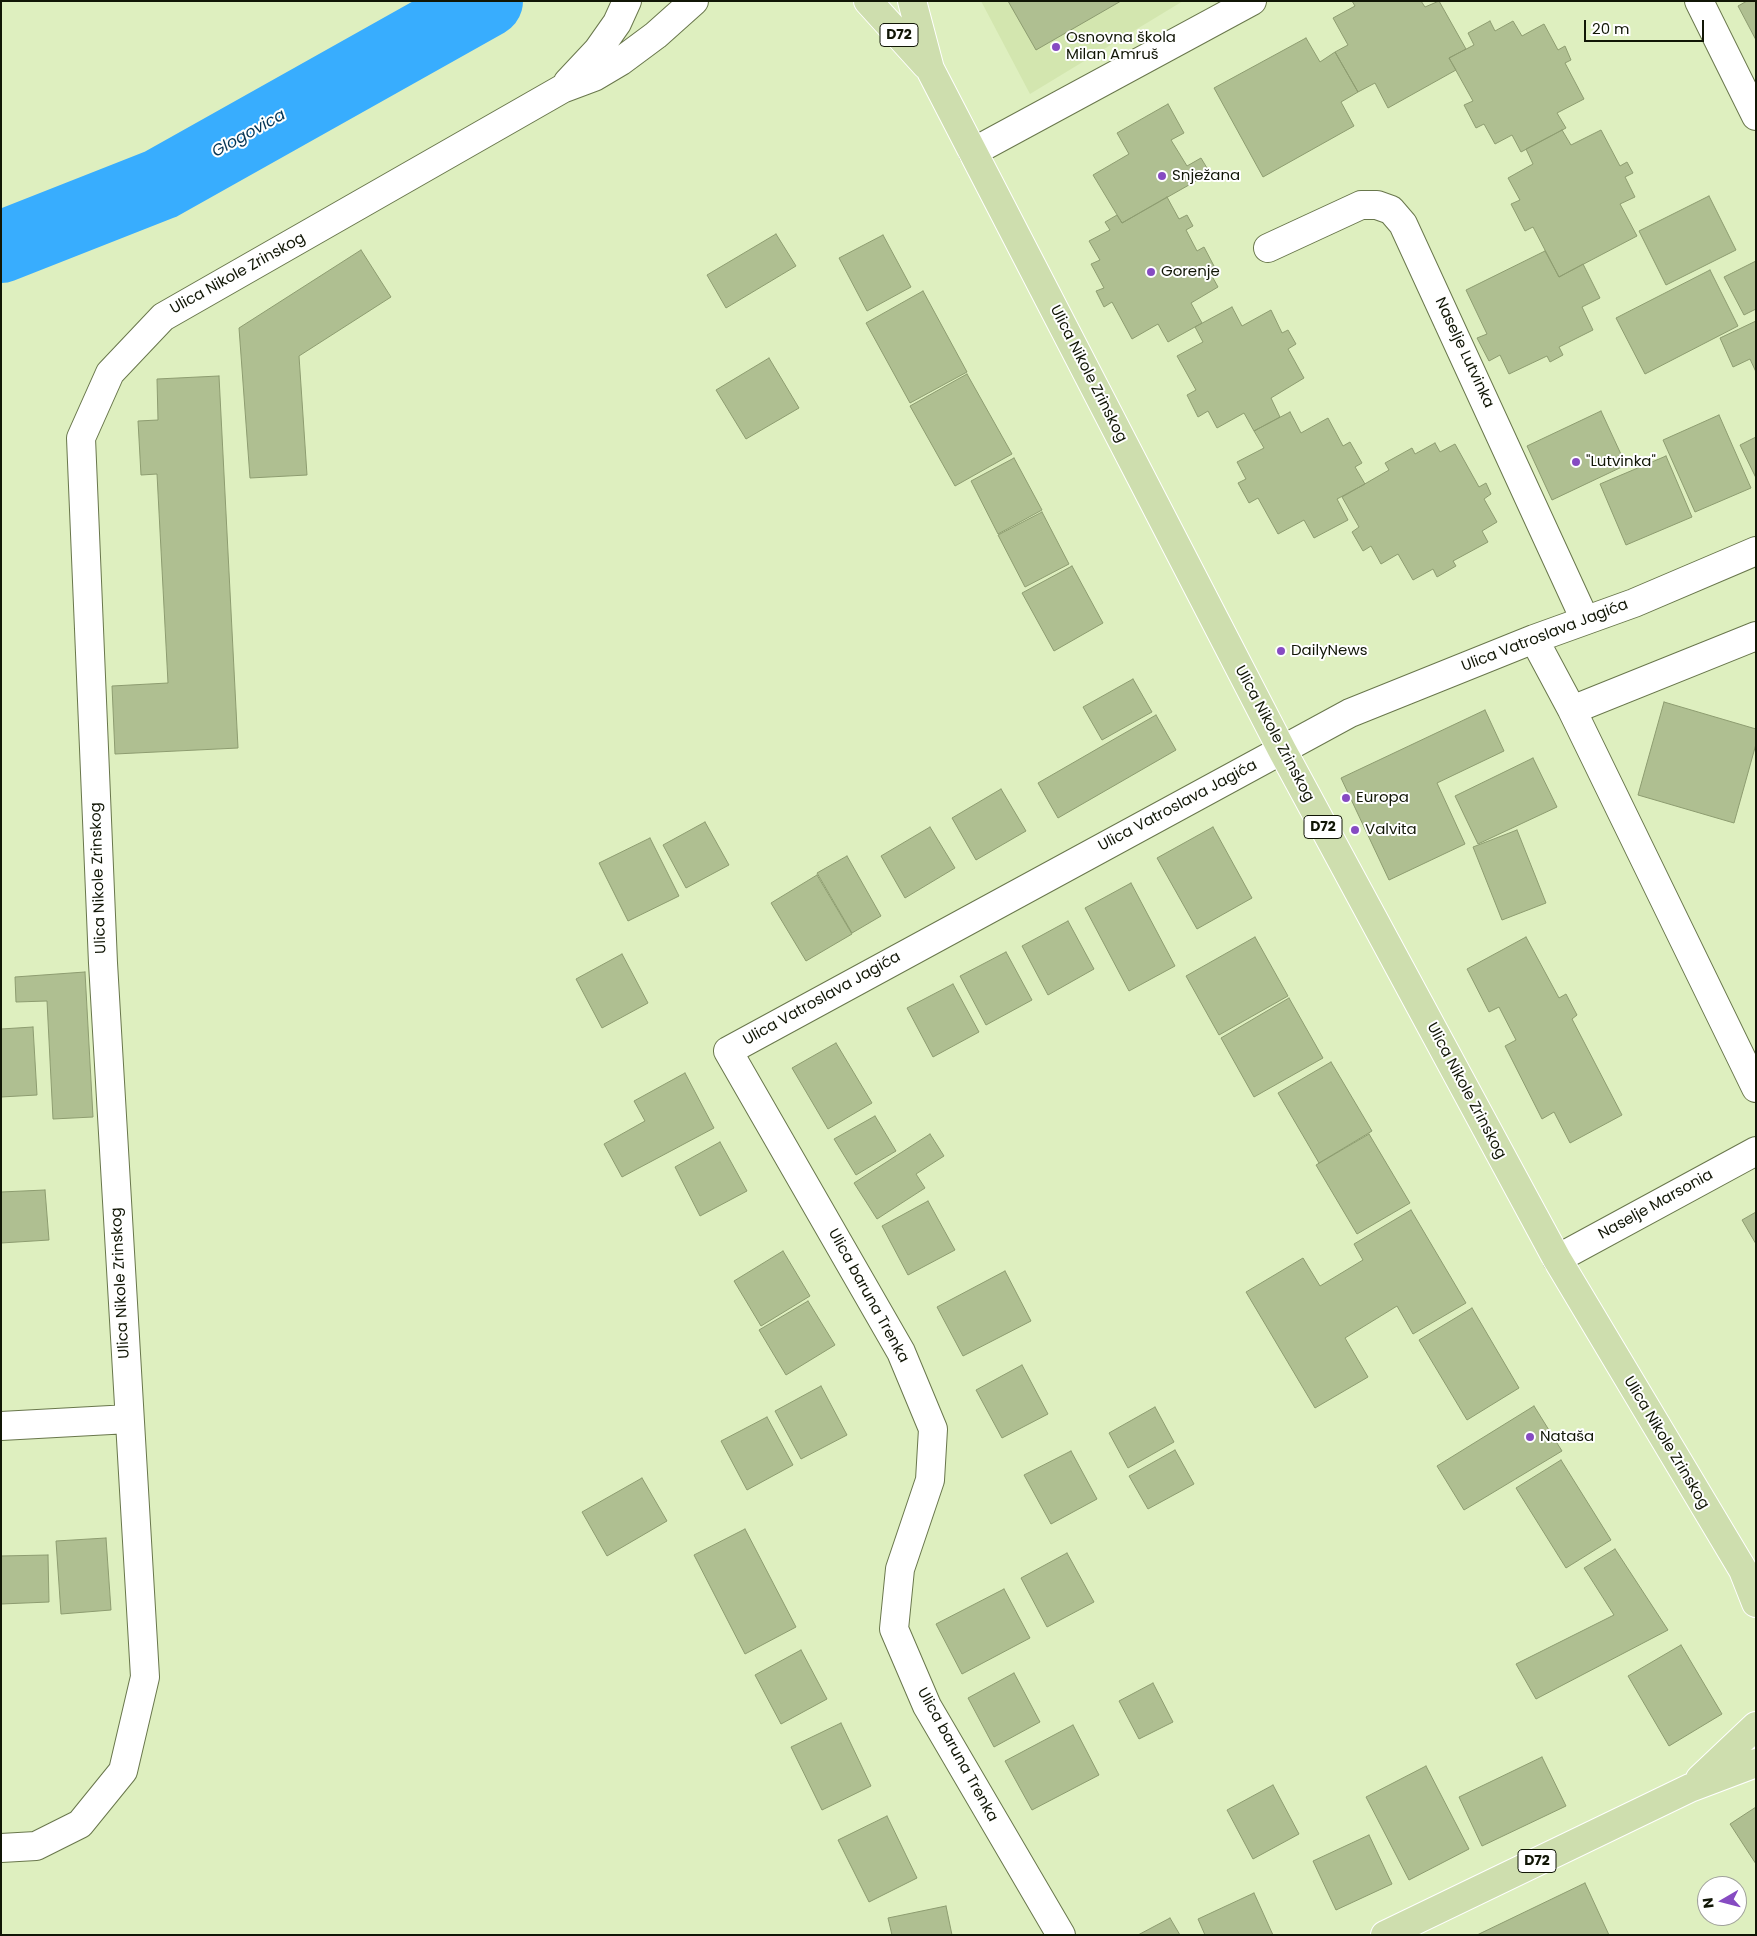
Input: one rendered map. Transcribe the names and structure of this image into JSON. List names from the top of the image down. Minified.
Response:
{"streets":{"main road":["D72","Ulica Nikole Zrinskog"],"street":["Naselje Lutvinka","Ulica Vatroslava Jagića","Naselje Marsonia","Ulica baruna Trenka"]},"crossings":[["Ulica Nikole Zrinskog","Ulica Vatroslava Jagića"],["Ulica Nikole Zrinskog","Naselje Marsonia"],["Naselje Lutvinka","Ulica Vatroslava Jagića"],["Ulica Vatroslava Jagića","Ulica baruna Trenka"]],"water":["Glogovica"],"places":["Osnovna škola Milan Amruš","Snježana","Gorenje","\"Lutvinka\"","DailyNews","Europa","Valvita","Nataša"],"scale_bar":"20 m","north":"left"}
